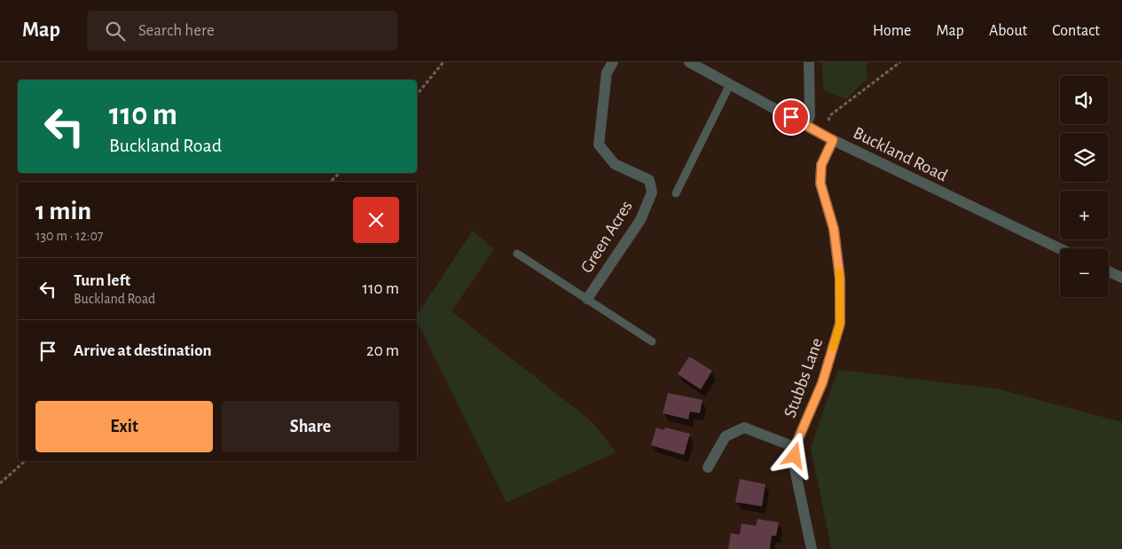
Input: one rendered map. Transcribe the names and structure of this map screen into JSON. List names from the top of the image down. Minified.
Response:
{"streets":{"street":["Buckland Road","Green Acres","Stubbs Lane"]},"crossings":[["Buckland Road","Stubbs Lane"]],"page":{"header":"Map","search":"Search here","nav":["Home","Map","About","Contact"],"map_buttons":["+","−"],"turn":["110 m","Buckland Road"],"heading":["1 min","130 m · 12:07"],"list":[{"name":"Turn left","note":"Buckland Road","value":"110 m"},{"name":"Arrive at destination","value":"20 m"}],"buttons":["Exit","Share"]}}
